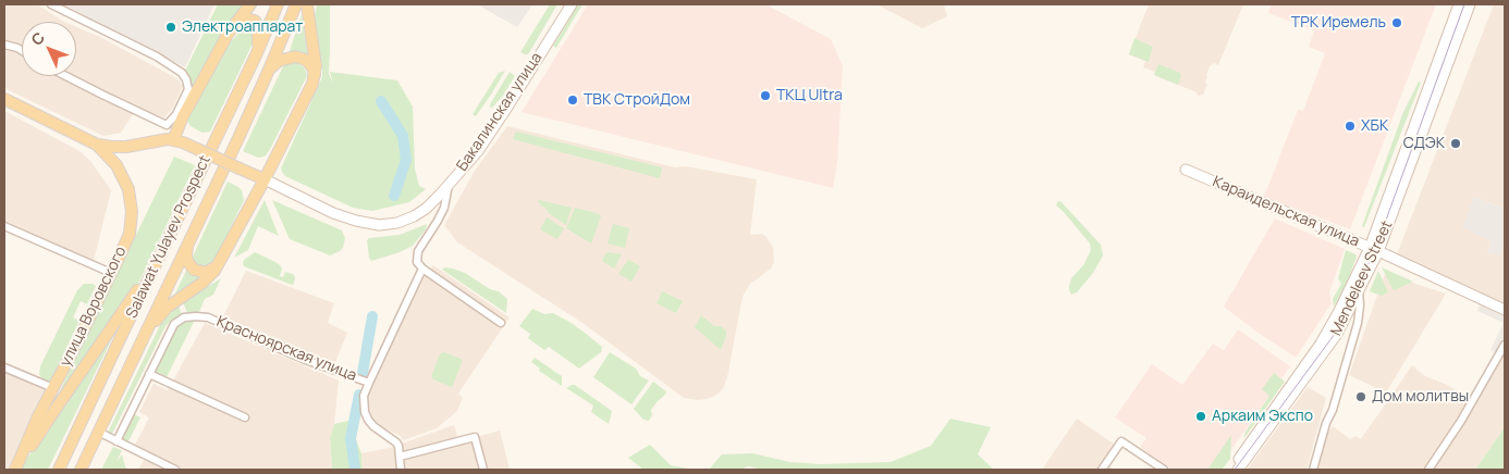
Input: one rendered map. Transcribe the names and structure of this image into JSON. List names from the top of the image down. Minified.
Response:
{"streets":{"main road":["Бакалинская улица","Караидельская улица","Salawat Yulayev Prospect","Mendeleev Street","улица Воровского"],"street":["Красноярская улица"]},"crossings":[["Караидельская улица","Mendeleev Street"]],"places":["ТРК Иремель","Электроаппарат","ТКЦ Ultra","ТВК СтройДом","ХБК","СДЭК","Дом молитвы","Аркаим Экспо"],"north":"top left"}
